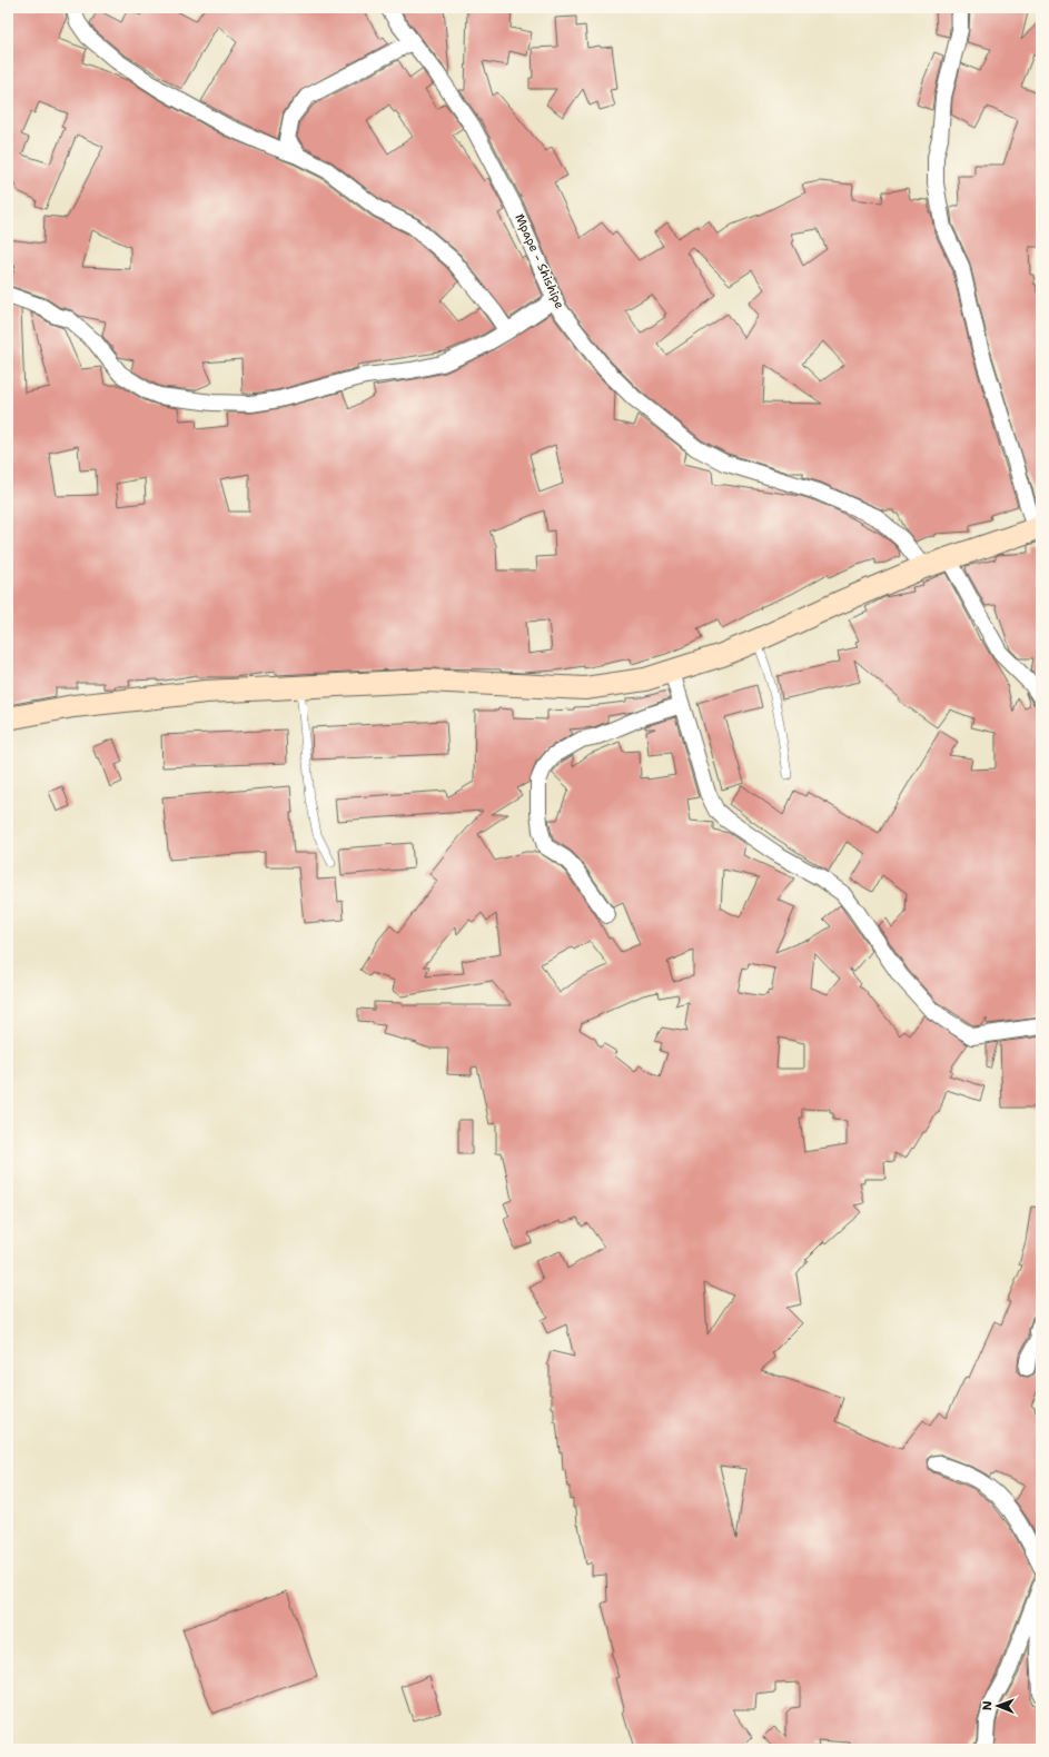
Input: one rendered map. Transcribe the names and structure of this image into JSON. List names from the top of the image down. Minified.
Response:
{"streets":{"street":["Mpape - Shishipe"]},"north":"left"}
